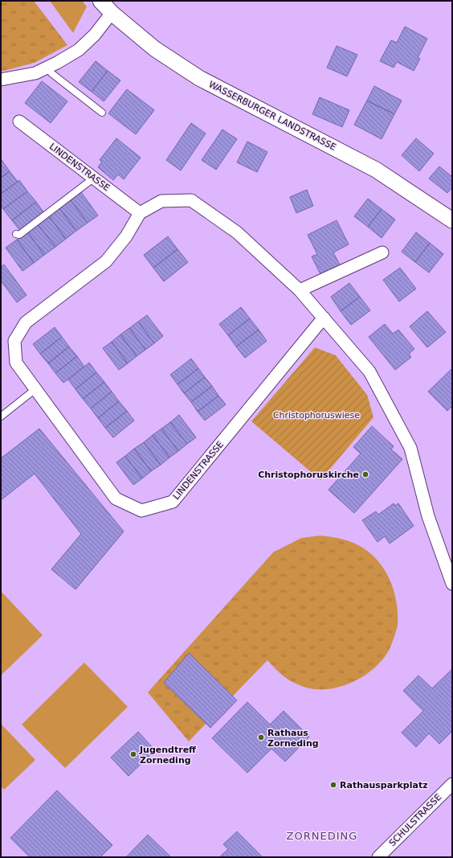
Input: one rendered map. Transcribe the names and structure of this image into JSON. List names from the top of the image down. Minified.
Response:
{"streets":{"street":["WASSERBURGER LANDSTRASSE","LINDENSTRASSE","SCHULSTRASSE"]},"districts":["ZORNEDING"],"parks":["Christophoruswiese"],"places":["Christophoruskirche","Rathaus Zorneding","Jugendtreff Zorneding","Rathausparkplatz"]}
